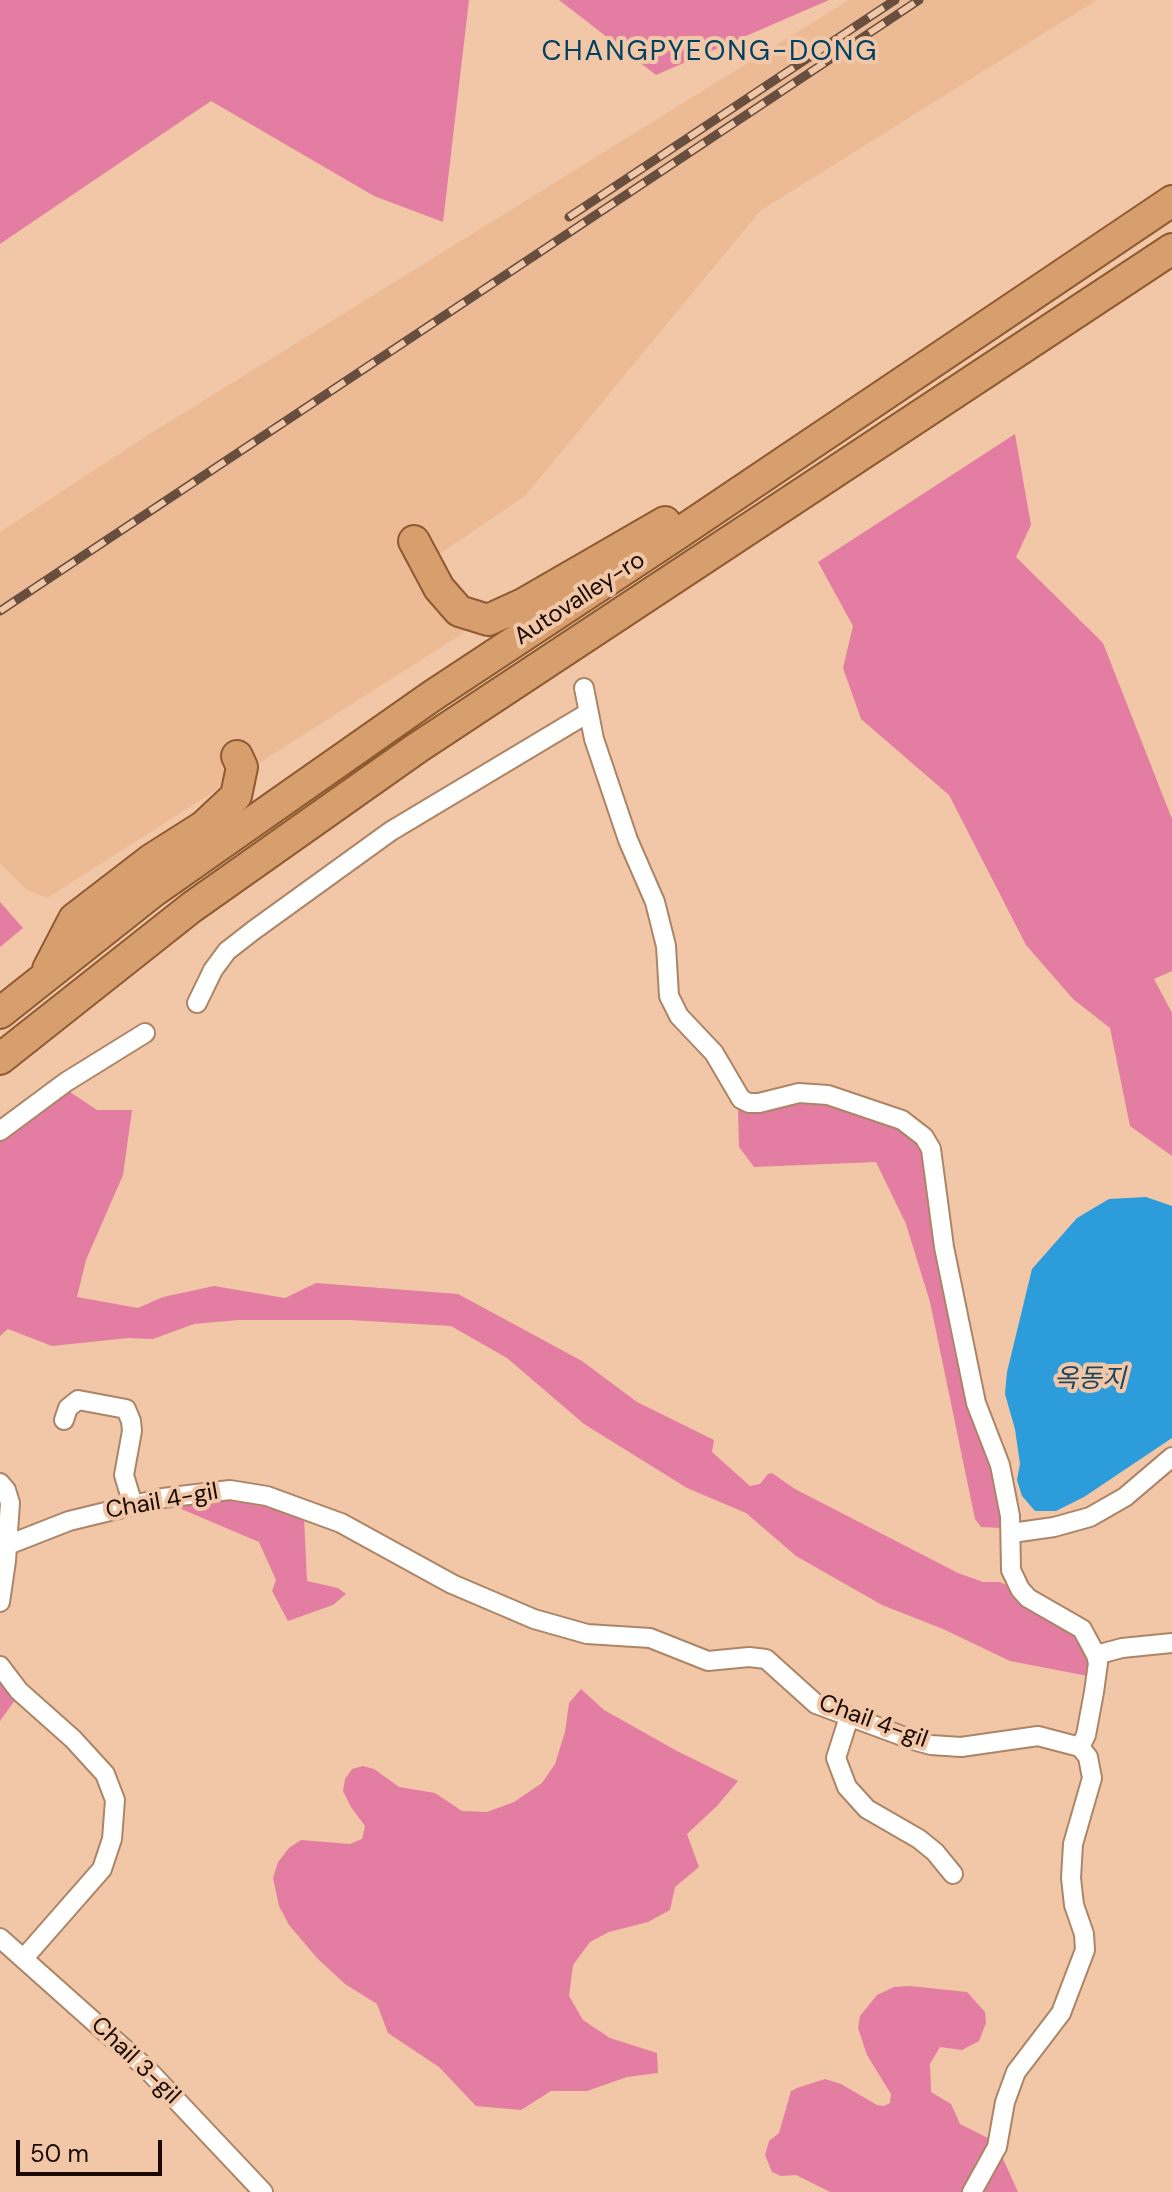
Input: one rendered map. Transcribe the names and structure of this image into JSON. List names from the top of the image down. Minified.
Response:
{"streets":{"highway":["Autovalley-ro"],"street":["Chail 4-gil","Chail 3-gil"]},"districts":["CHANGPYEONG-DONG"],"water":["옥동지"],"scale_bar":"50 m"}
